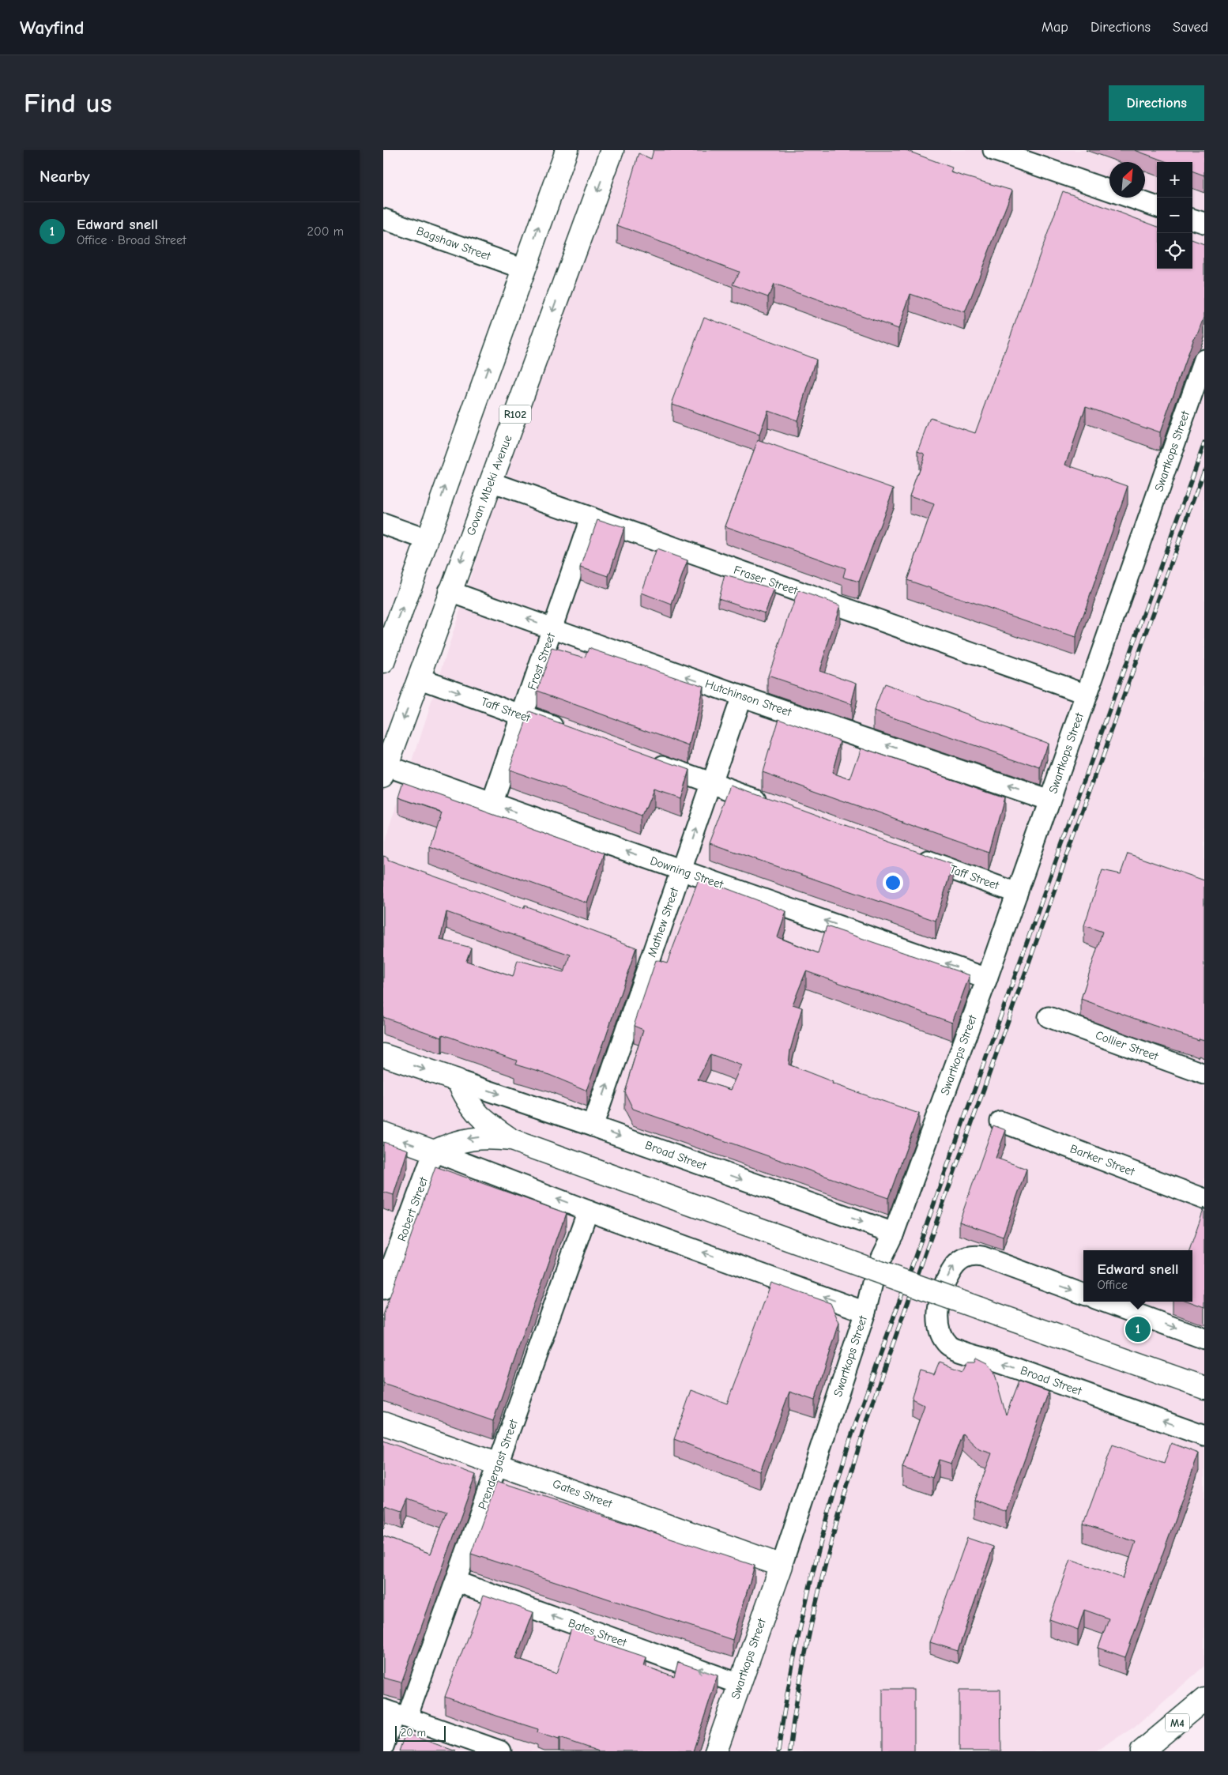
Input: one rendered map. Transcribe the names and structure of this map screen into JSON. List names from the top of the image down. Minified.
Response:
{"streets":{"main road":["R102","Swartkops Street","Govan Mbeki Avenue","Broad Street","Gates Street","M4"],"street":["Bagshaw Street","Fraser Street","Frost Street","Hutchinson Street","Taff Street","Downing Street","Mathew Street","Collier Street","Barker Street","Robert Street","Prendergast Street","Bates Street"]},"crossings":[["Swartkops Street","Fraser Street"],["Swartkops Street","Hutchinson Street"],["Swartkops Street","Taff Street"],["Swartkops Street","Downing Street"],["Swartkops Street","Broad Street"],["Swartkops Street","Gates Street"],["Swartkops Street","Bates Street"],["Govan Mbeki Avenue","Fraser Street"],["Govan Mbeki Avenue","Hutchinson Street"],["Govan Mbeki Avenue","Taff Street"],["Govan Mbeki Avenue","Downing Street"],["Fraser Street","Frost Street"],["Frost Street","Hutchinson Street"],["Frost Street","Taff Street"],["Frost Street","Downing Street"],["Hutchinson Street","Mathew Street"],["Downing Street","Mathew Street"],["Mathew Street","Broad Street"],["Prendergast Street","Gates Street"],["Prendergast Street","Bates Street"]],"one_way":["Hutchinson Street","Taff Street","Downing Street","Mathew Street"],"scale_bar":"20 m","north":"top right","page":{"header":"Wayfind","nav":["Map","Directions","Saved"],"buttons":"Directions","title":"Find us","heading":"Nearby","map_buttons":["+","−"],"list":[{"mark":"1","name":"Edward snell","note":"Office · Broad Street","value":"200 m"}],"popup":["Edward snell","Office"],"pins":"1","scale":"20 m"}}
